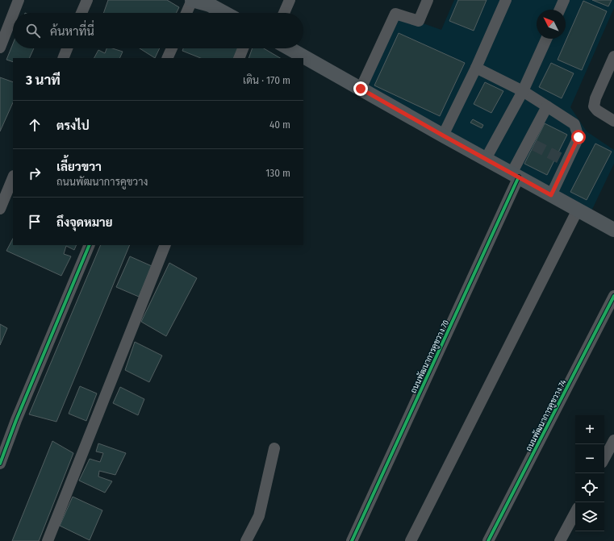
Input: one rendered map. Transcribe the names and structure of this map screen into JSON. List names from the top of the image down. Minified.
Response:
{"streets":{"street":["ถนนพัฒนาการคูขวาง 70","ถนนพัฒนาการคูขวาง 74"]},"north":"top left","page":{"search":"ค้นหาที่นี่","heading":["3 นาที","เดิน · 170 m"],"list":[["ตรงไป","40 m"],["เลี้ยวขวา","ถนนพัฒนาการคูขวาง","130 m"],"ถึงจุดหมาย"],"map_buttons":["+","−"]}}
